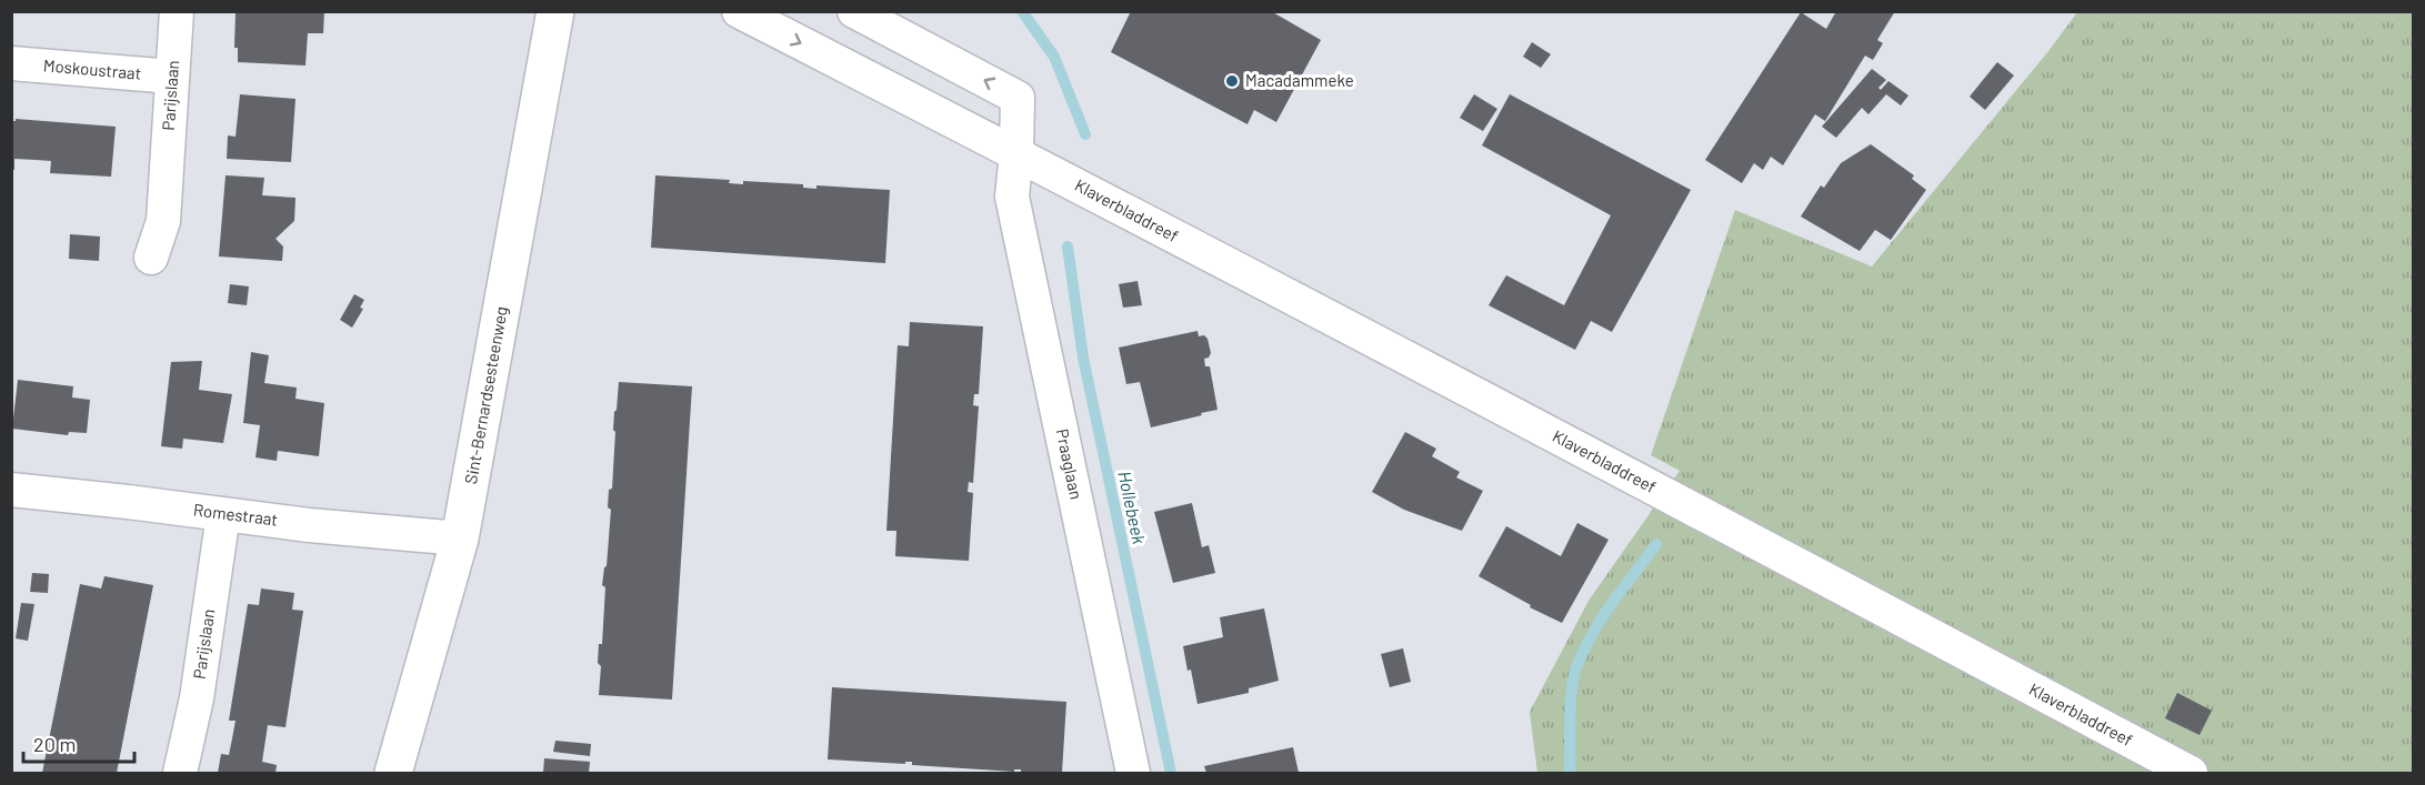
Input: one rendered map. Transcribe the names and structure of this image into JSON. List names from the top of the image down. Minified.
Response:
{"streets":{"main road":["Sint-Bernardsesteenweg"],"street":["Moskoustraat","Parijslaan","Klaverbladdreef","Praaglaan","Romestraat"]},"crossings":[["Moskoustraat","Parijslaan"],["Parijslaan","Romestraat"],["Klaverbladdreef","Praaglaan"],["Sint-Bernardsesteenweg","Romestraat"]],"water":["Hollebeek"],"places":["Macadammeke"],"scale_bar":"20 m"}
